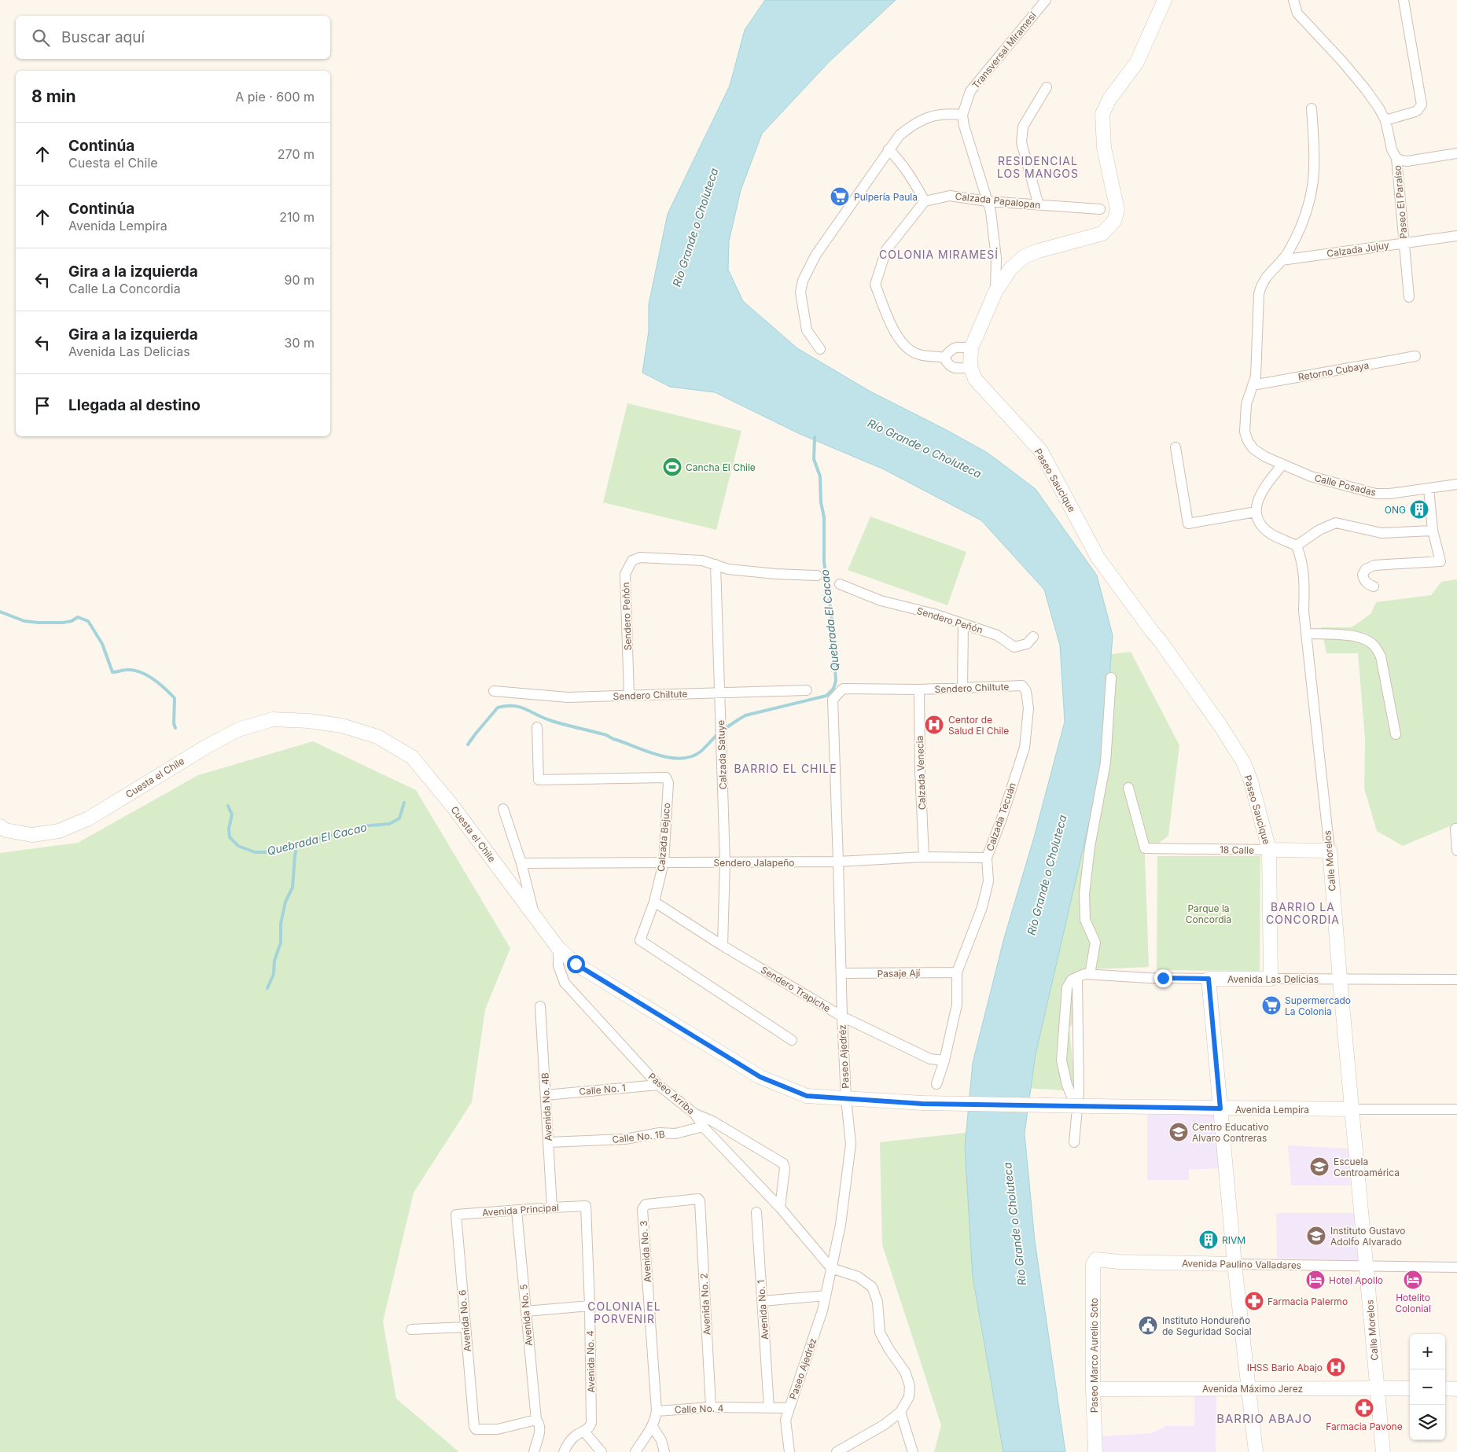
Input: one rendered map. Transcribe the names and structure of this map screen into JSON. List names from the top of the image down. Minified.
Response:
{"streets":{"main road":["Paseo Saucique","Cuesta el Chile","18 Calle","Calle Morelos","Avenida Las Delicias","Avenida Lempira","Avenida Paulino Valladares","Paseo Marco Aurelio Soto","Avenida Máximo Jerez"],"street":["Transversal Miramesí","Calzada Papalopan","Paseo El Paraíso","Calzada Jujuy","Retorno Cubaya","Calle Posadas","Sendero Peñón","Sendero Chiltute","Calzada Satuye","Calzada Venecia","Calzada Tecuán","Calzada Bejuco","Sendero Jalapeño","Pasaje Ají","Sendero Trapiche","Paseo Ajedréz","Calle No. 1","Paseo Arriba","Avenida No. 4B","Calle No. 1B","Avenida Principal","Avenida No. 3","Avenida No. 2","Avenida No. 1","Avenida No. 5","Avenida No. 6","Avenida No. 4","Calle No. 4"]},"crossings":[["Paseo El Paraíso","Calzada Jujuy"],["Calzada Jujuy","Calle Posadas"],["Retorno Cubaya","Calle Posadas"],["Paseo Saucique","18 Calle"],["Paseo Saucique","Avenida Las Delicias"],["Sendero Peñón","Sendero Chiltute"],["Sendero Peñón","Calzada Satuye"],["Sendero Chiltute","Calzada Satuye"],["Sendero Chiltute","Calzada Venecia"],["Sendero Chiltute","Calzada Tecuán"],["Sendero Chiltute","Paseo Ajedréz"],["Calzada Satuye","Sendero Jalapeño"],["Calzada Satuye","Sendero Trapiche"],["Calzada Venecia","Sendero Jalapeño"],["Cuesta el Chile","Paseo Ajedréz"],["Cuesta el Chile","Paseo Arriba"],["Cuesta el Chile","Avenida Lempira"],["Calzada Tecuán","Sendero Jalapeño"],["Calzada Tecuán","Pasaje Ají"],["Calzada Tecuán","Sendero Trapiche"],["Calzada Bejuco","Sendero Jalapeño"],["Calzada Bejuco","Sendero Trapiche"],["18 Calle","Calle Morelos"],["Calle Morelos","Avenida Las Delicias"],["Calle Morelos","Avenida Lempira"],["Calle Morelos","Avenida Paulino Valladares"],["Calle Morelos","Avenida Máximo Jerez"],["Sendero Jalapeño","Paseo Ajedréz"],["Pasaje Ají","Paseo Ajedréz"],["Sendero Trapiche","Paseo Ajedréz"],["Paseo Ajedréz","Paseo Arriba"],["Paseo Ajedréz","Calle No. 4"],["Calle No. 1","Paseo Arriba"],["Calle No. 1","Avenida No. 4B"],["Paseo Arriba","Calle No. 1B"],["Avenida No. 4B","Calle No. 1B"],["Avenida No. 4B","Avenida Principal"],["Avenida Principal","Avenida No. 5"],["Avenida Principal","Avenida No. 6"],["Avenida Principal","Avenida No. 4"],["Avenida No. 3","Avenida No. 2"],["Avenida No. 3","Calle No. 4"],["Avenida Paulino Valladares","Paseo Marco Aurelio Soto"],["Avenida No. 2","Calle No. 4"],["Avenida No. 1","Calle No. 4"],["Avenida No. 5","Avenida No. 6"],["Paseo Marco Aurelio Soto","Avenida Máximo Jerez"]],"districts":["RESIDENCIAL LOS MANGOS","COLONIA MIRAMESÍ","BARRIO EL CHILE","BARRIO LA CONCORDIA","COLONIA EL PORVENIR","BARRIO ABAJO"],"water":["Río Grande o Choluteca","Quebrada El Cacao"],"parks":["Parque la Concordia"],"places":{"supermarket":["Pulpería Paula","Supermercado La Colonia"],"sports":["Cancha El Chile"],"building":["ONG","RIVM"],"hospital":["Centor de Salud El Chile","IHSS Bario Abajo"],"school or university":["Centro Educativo Alvaro Contreras","Escuela Centroamérica","Instituto Gustavo Adolfo Alvarado"],"hotel":["Hotel Apollo","Hotelito Colonial"],"pharmacy":["Farmacia Palermo","Farmacia Pavone"],"public building":["Instituto Hondureño de Seguridad Social"]},"page":{"search":"Buscar aquí","heading":["8 min","A pie · 600 m"],"list":[["Continúa","Cuesta el Chile","270 m"],["Continúa","Avenida Lempira","210 m"],["Gira a la izquierda","Calle La Concordia","90 m"],["Gira a la izquierda","Avenida Las Delicias","30 m"],"Llegada al destino"],"map_buttons":["+","−"]}}
